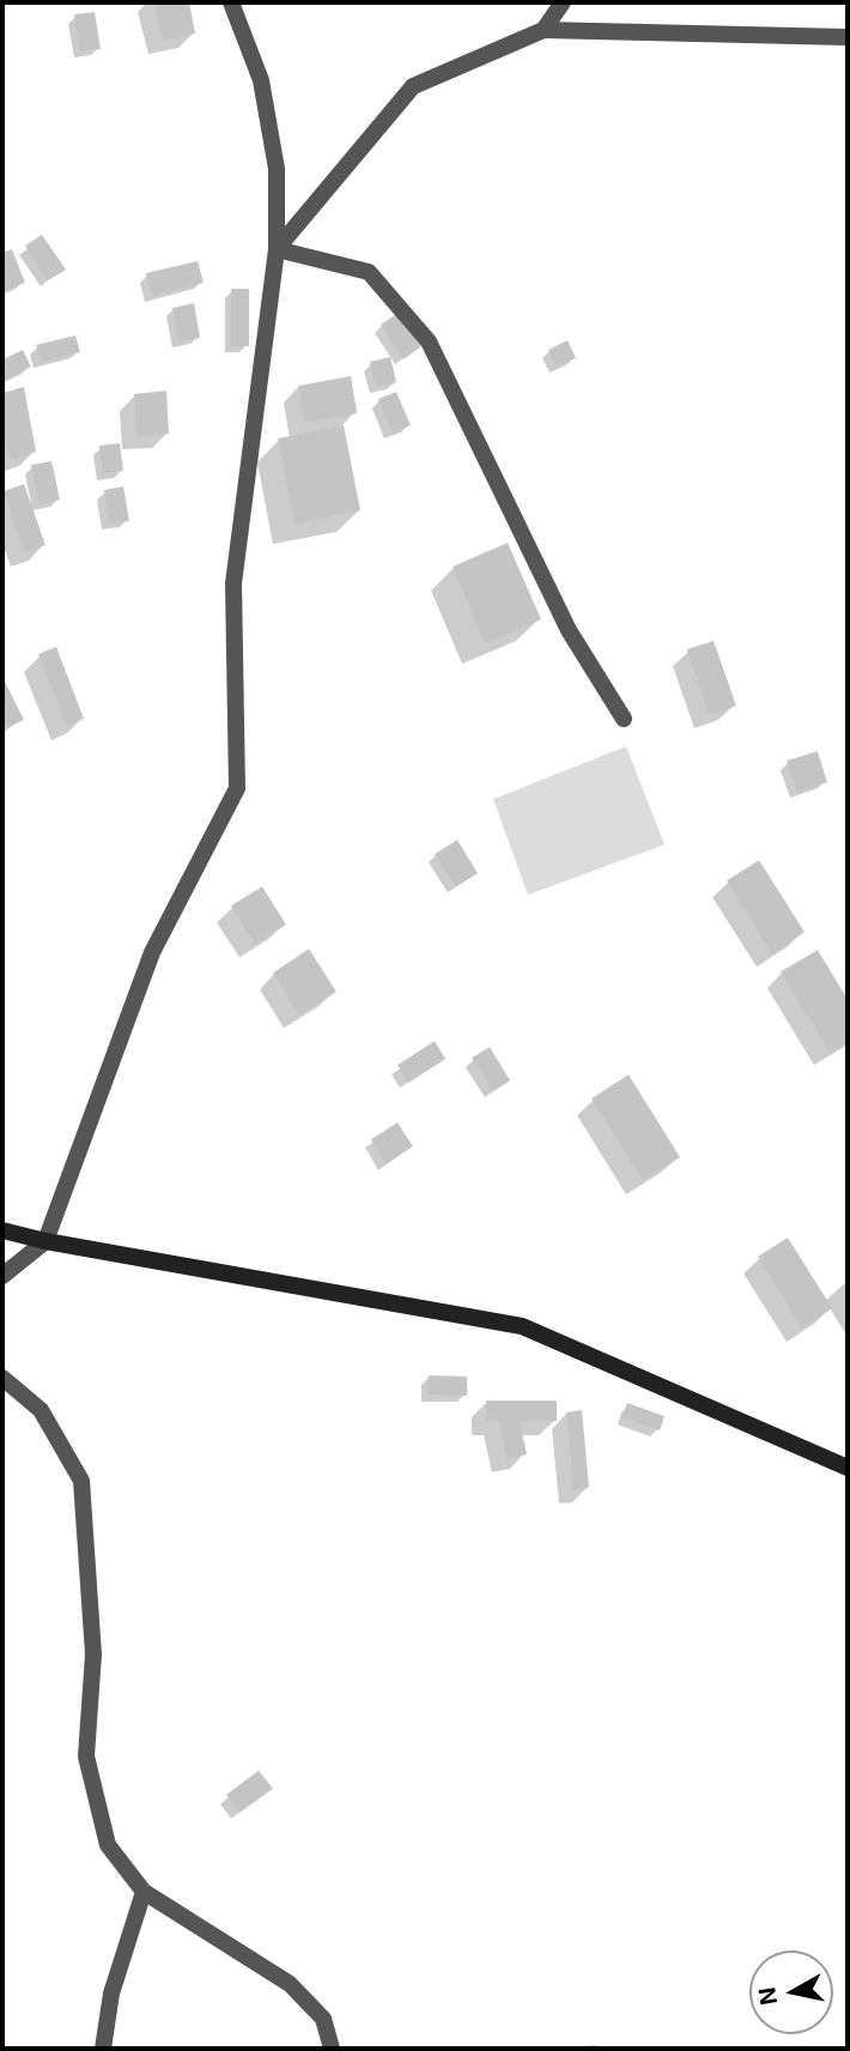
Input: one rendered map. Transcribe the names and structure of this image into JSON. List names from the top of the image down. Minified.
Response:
{"north":"left"}
